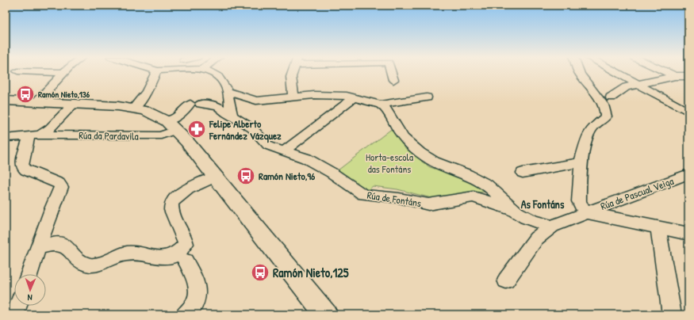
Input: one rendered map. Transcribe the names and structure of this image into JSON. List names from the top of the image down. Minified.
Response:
{"streets":{"street":["Rúa da Pardavila","Rúa de Pascual Veiga","Rúa de Fontáns"]},"crossings":[["Rúa da Pardavila","Rúa de Fontáns"]],"districts":["As Fontáns"],"parks":["Horta-escola das Fontáns"],"places":{"bus stop":["Ramón Nieto,136","Ramón Nieto,96","Ramón Nieto,125"],"pharmacy":["Felipe Alberto Fernández Vázquez"]},"north":"bottom"}
